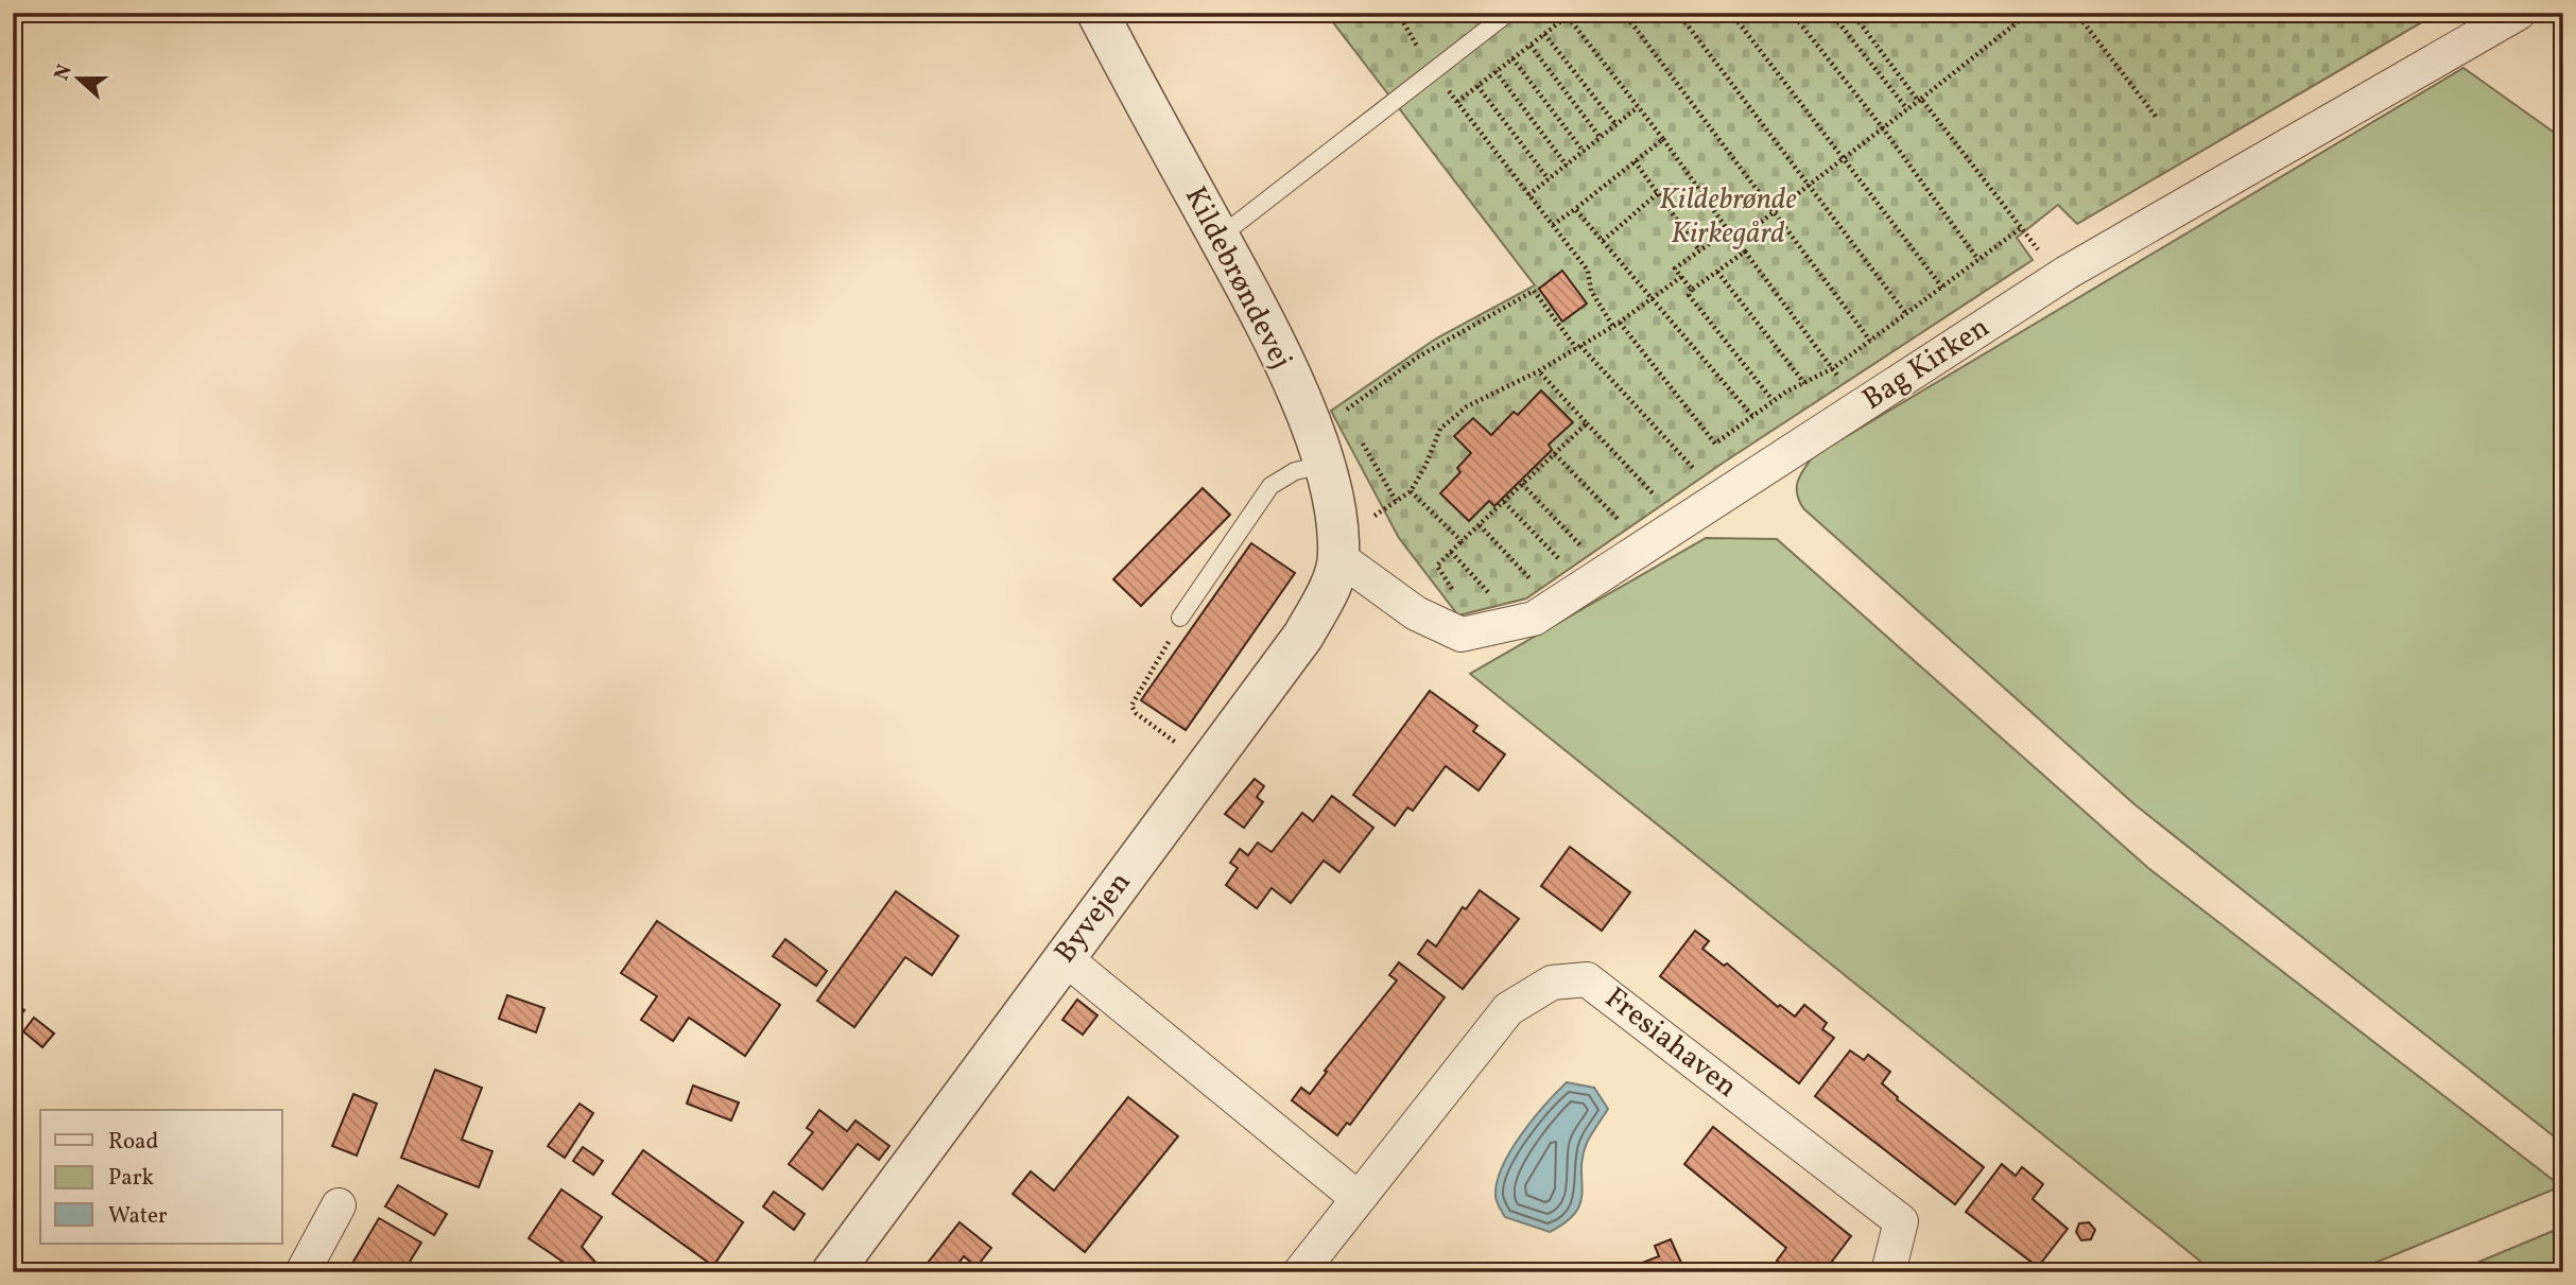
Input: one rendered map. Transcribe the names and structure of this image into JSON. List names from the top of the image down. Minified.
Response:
{"streets":{"street":["Kildebrøndevej","Bag Kirken","Byvejen","Fresiahaven"]},"crossings":[["Kildebrøndevej","Bag Kirken"],["Kildebrøndevej","Byvejen"],["Bag Kirken","Byvejen"]],"parks":["Kildebrønde Kirkegård"],"legend":["Road","Park","Water"],"north":"left"}
